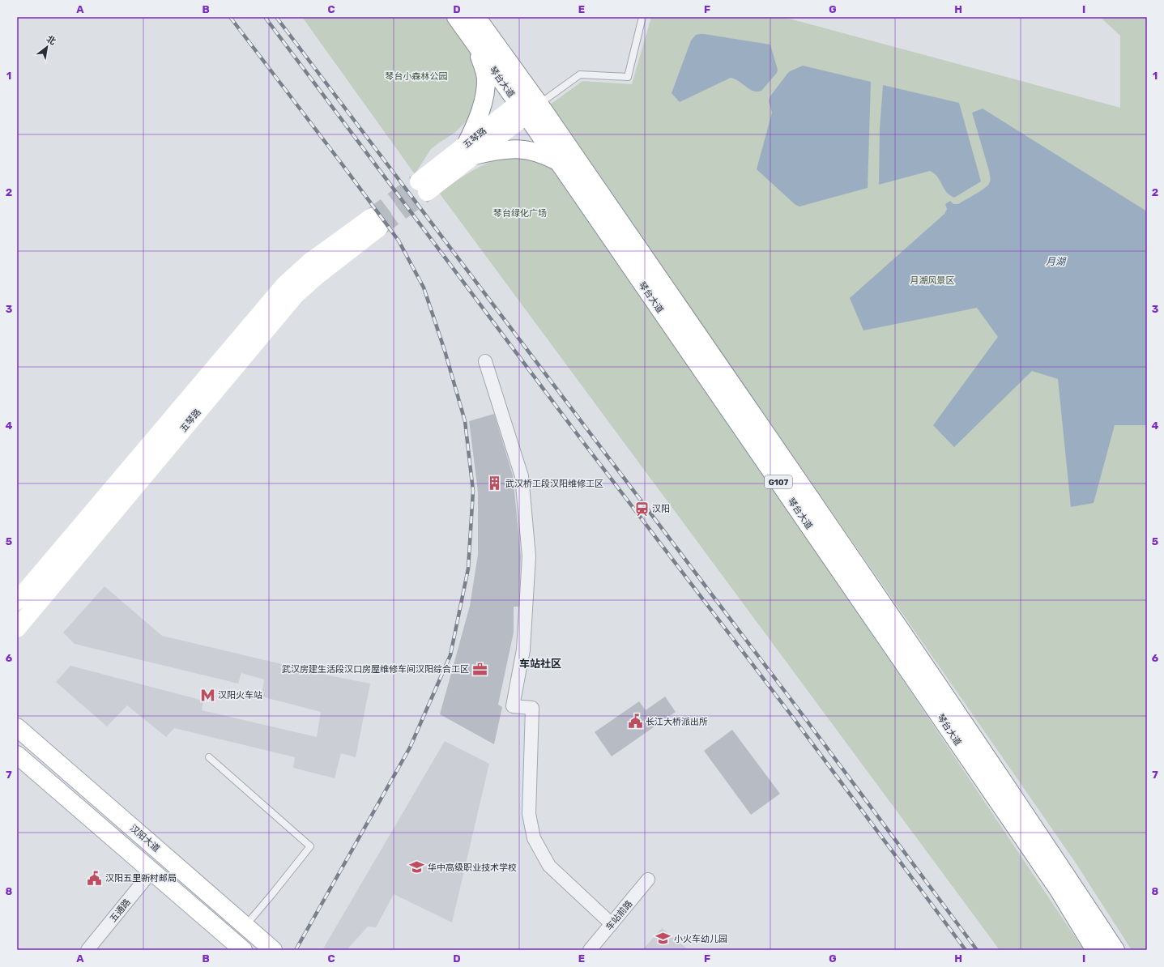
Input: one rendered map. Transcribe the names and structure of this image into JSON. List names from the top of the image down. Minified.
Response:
{"streets":{"main road":["琴台大道","五琴路","G107","汉阳大道"],"street":["五通路","车站前路"]},"crossings":[["琴台大道","五琴路"]],"districts":["车站社区"],"water":["月湖"],"parks":["琴台小森林公园","琴台绿化广场","月湖风景区"],"places":{"building":["武汉桥工段汉阳维修工区"],"station":["汉阳"],"office":["武汉房建生活段汉口房屋维修车间汉阳综合工区"],"metro station":["汉阳火车站"],"public building":["长江大桥派出所","汉阳五里新村邮局"],"school or university":["华中高级职业技术学校","小火车幼儿园"]},"north":"top right","grid":{"columns":["A","B","C","D","E","F","G","H","I"],"rows":["1","2","3","4","5","6","7","8"]}}
